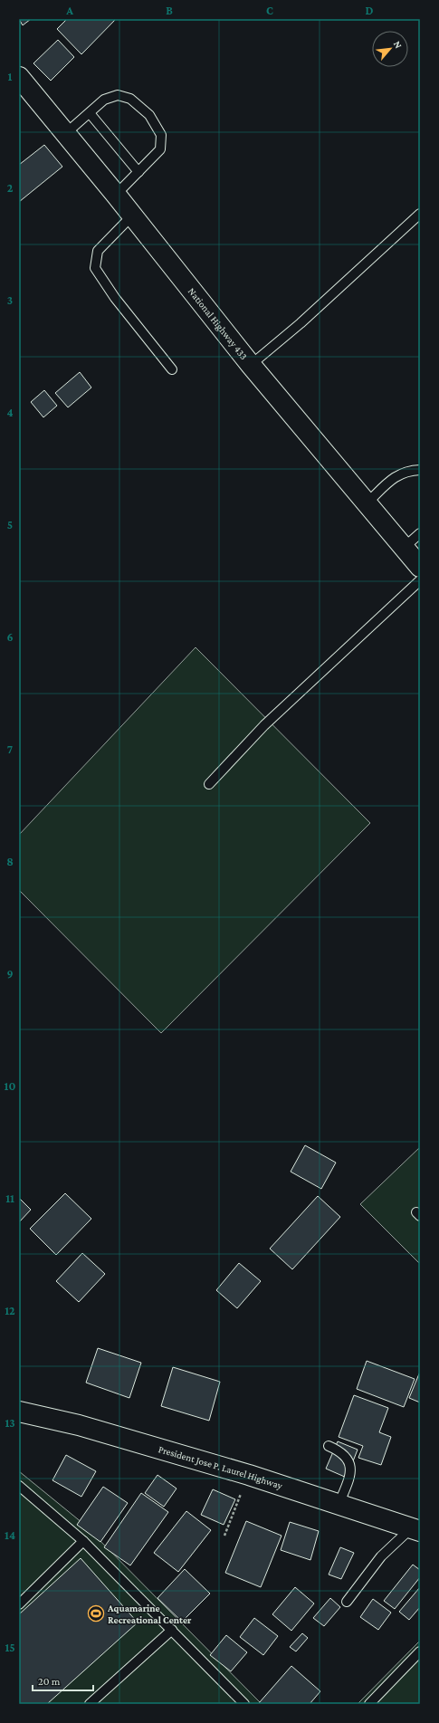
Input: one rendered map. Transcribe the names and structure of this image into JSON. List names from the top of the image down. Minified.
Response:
{"streets":{"main road":["National Highway 433","President Jose P. Laurel Highway"]},"places":{"sports":["Aquamarine Recreational Center"]},"scale_bar":"20 m","north":"top right","grid":{"columns":["A","B","C","D"],"rows":["1","2","3","4","5","6","7","8","9","10","11","12","13","14","15"]}}
